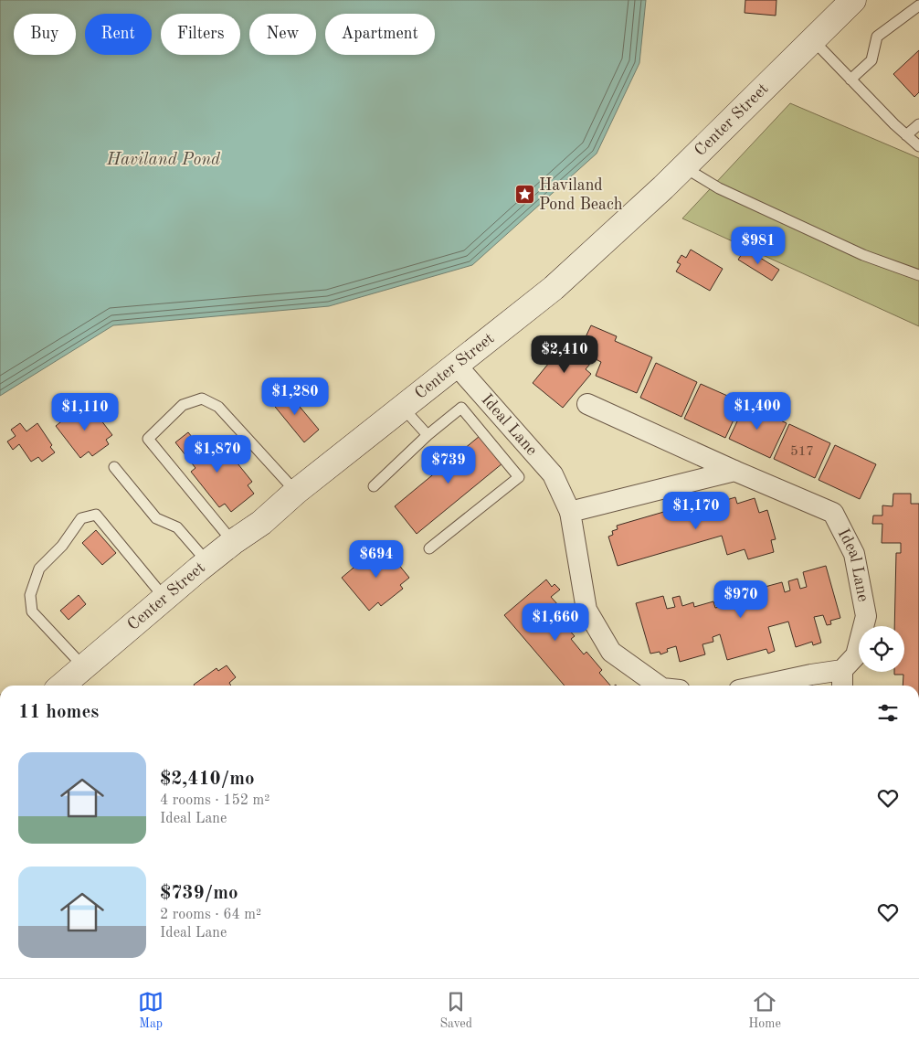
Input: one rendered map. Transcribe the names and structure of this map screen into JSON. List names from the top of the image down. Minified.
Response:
{"streets":{"main road":["Center Street"],"street":["Ideal Lane"]},"crossings":[["Center Street","Ideal Lane"]],"water":["Haviland Pond"],"places":{"place":["Haviland Pond Beach"]},"house_numbers":["517"],"page":{"chip":["Buy","Rent","Filters","New","Apartment"],"price":["$981","$2,410","$1,280","$1,400","$1,110","$1,870","$739","$1,170","$694","$970","$1,660"],"heading":"11 homes","list":[{"name":"$2,410/mo","note":"4 rooms · 152 m² · Ideal Lane"},{"name":"$739/mo","note":"2 rooms · 64 m² · Ideal Lane"}],"tabs":["Map","Saved","Home"]}}
